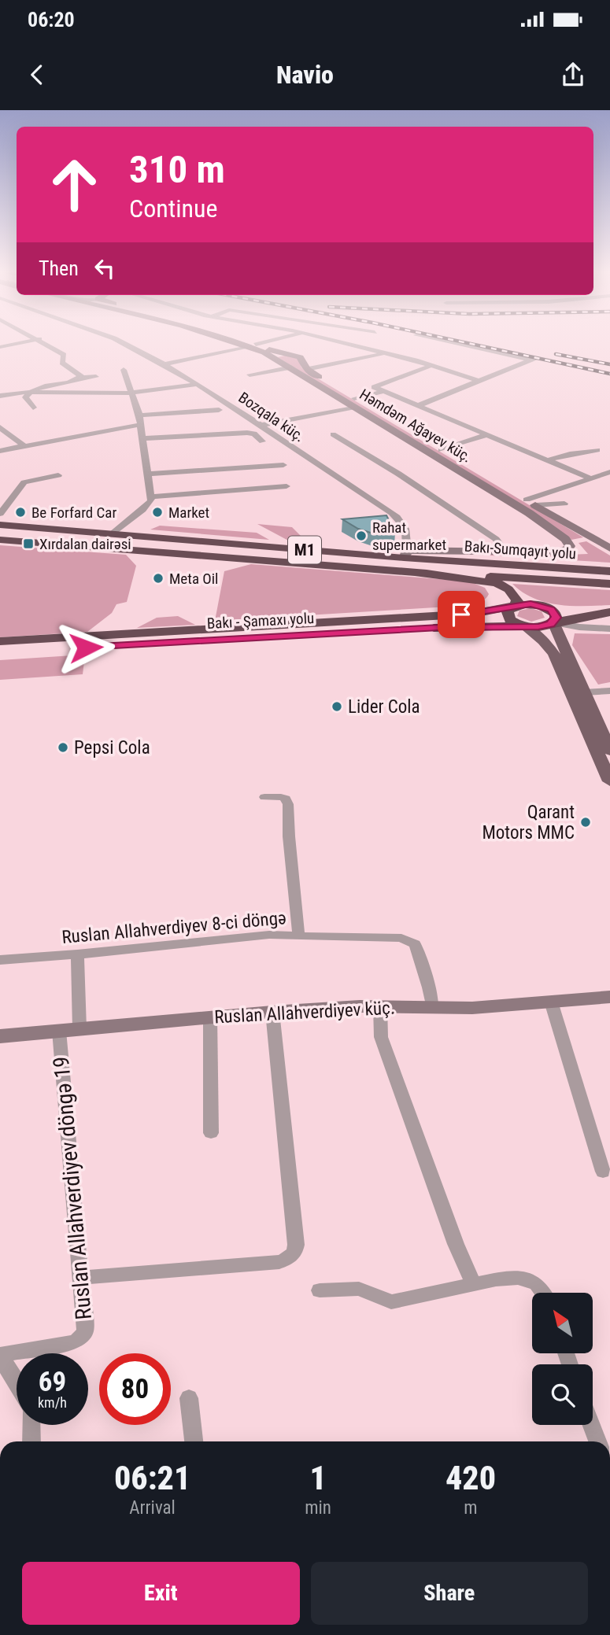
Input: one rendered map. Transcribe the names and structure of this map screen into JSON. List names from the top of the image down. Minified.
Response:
{"streets":{"highway":["M1","Bakı-Sumqayıt yolu","Bakı - Şamaxı yolu"],"street":["Bozqala küç.","Həmdəm Ağayev küç.","Ruslan Allahverdiyev 8-ci döngə","Ruslan Allahverdiyev küç.","Ruslan Allahverdiyev döngə 19"]},"crossings":[["Bozqala küç.","Bakı-Sumqayıt yolu"],["Ruslan Allahverdiyev 8-ci döngə","Ruslan Allahverdiyev küç."],["Ruslan Allahverdiyev küç.","Ruslan Allahverdiyev döngə 19"]],"places":{"other":["Be Forfard Car","Market","Rahat supermarket","Meta Oil","Lider Cola","Pepsi Cola","Qarant Motors MMC"],"transit":["Xırdalan dairəsi"]},"north":"top left","page":{"status":"06:20","header":"Navio","turn":["310 m","Continue"],"then":"Then","speed":"69 km/h","limit":"80","eta":["06:21","Arrival","1","min","420","m"],"buttons":["Exit","Share"]}}
